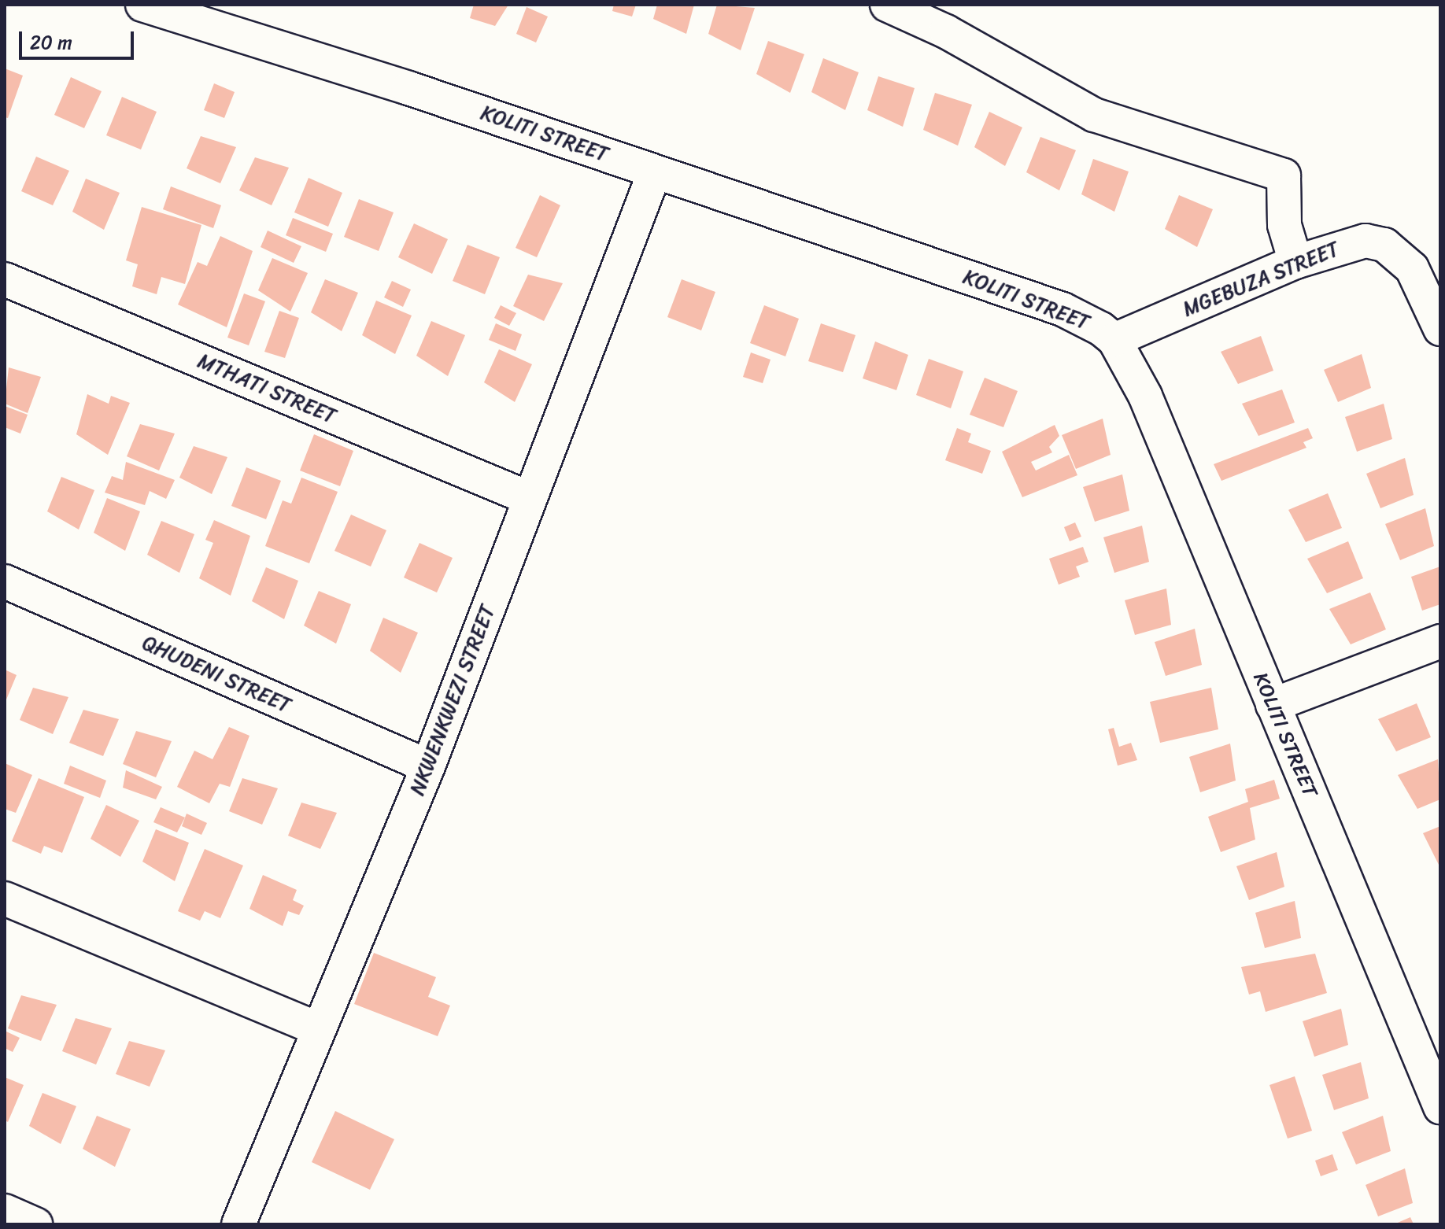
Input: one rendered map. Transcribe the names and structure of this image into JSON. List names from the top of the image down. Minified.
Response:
{"streets":{"street":["KOLITI STREET","MGEBUZA STREET","MTHATI STREET","QHUDENI STREET","NKWENKWEZI STREET"]},"crossings":[["KOLITI STREET","MGEBUZA STREET"],["KOLITI STREET","NKWENKWEZI STREET"],["MTHATI STREET","NKWENKWEZI STREET"],["QHUDENI STREET","NKWENKWEZI STREET"]],"scale_bar":"20 m"}
